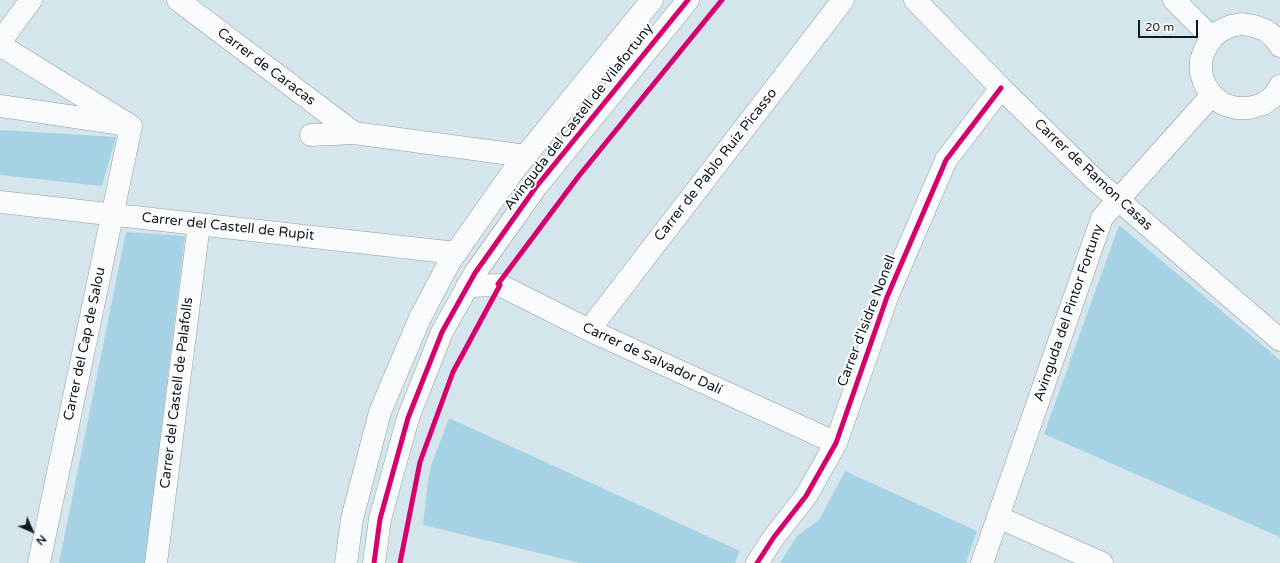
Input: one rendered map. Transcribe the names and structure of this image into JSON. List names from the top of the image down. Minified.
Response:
{"streets":{"street":["Carrer de Caracas","Avinguda del Castell de Vilafortuny","Carrer de Pablo Ruiz Picasso","Carrer de Ramon Casas","Carrer del Castell de Rupit","Avinguda del Pintor Fortuny","Carrer d'Isidre Nonell","Carrer del Cap de Salou","Carrer de Salvador Dalí","Carrer del Castell de Palafolls"]},"crossings":[["Avinguda del Castell de Vilafortuny","Carrer del Castell de Rupit"],["Avinguda del Castell de Vilafortuny","Carrer de Salvador Dalí"],["Carrer de Pablo Ruiz Picasso","Carrer de Salvador Dalí"],["Carrer de Ramon Casas","Avinguda del Pintor Fortuny"],["Carrer de Ramon Casas","Carrer d'Isidre Nonell"],["Carrer del Castell de Rupit","Carrer del Cap de Salou"],["Carrer del Castell de Rupit","Carrer del Castell de Palafolls"],["Carrer d'Isidre Nonell","Carrer de Salvador Dalí"]],"scale_bar":"20 m","north":"bottom right"}
